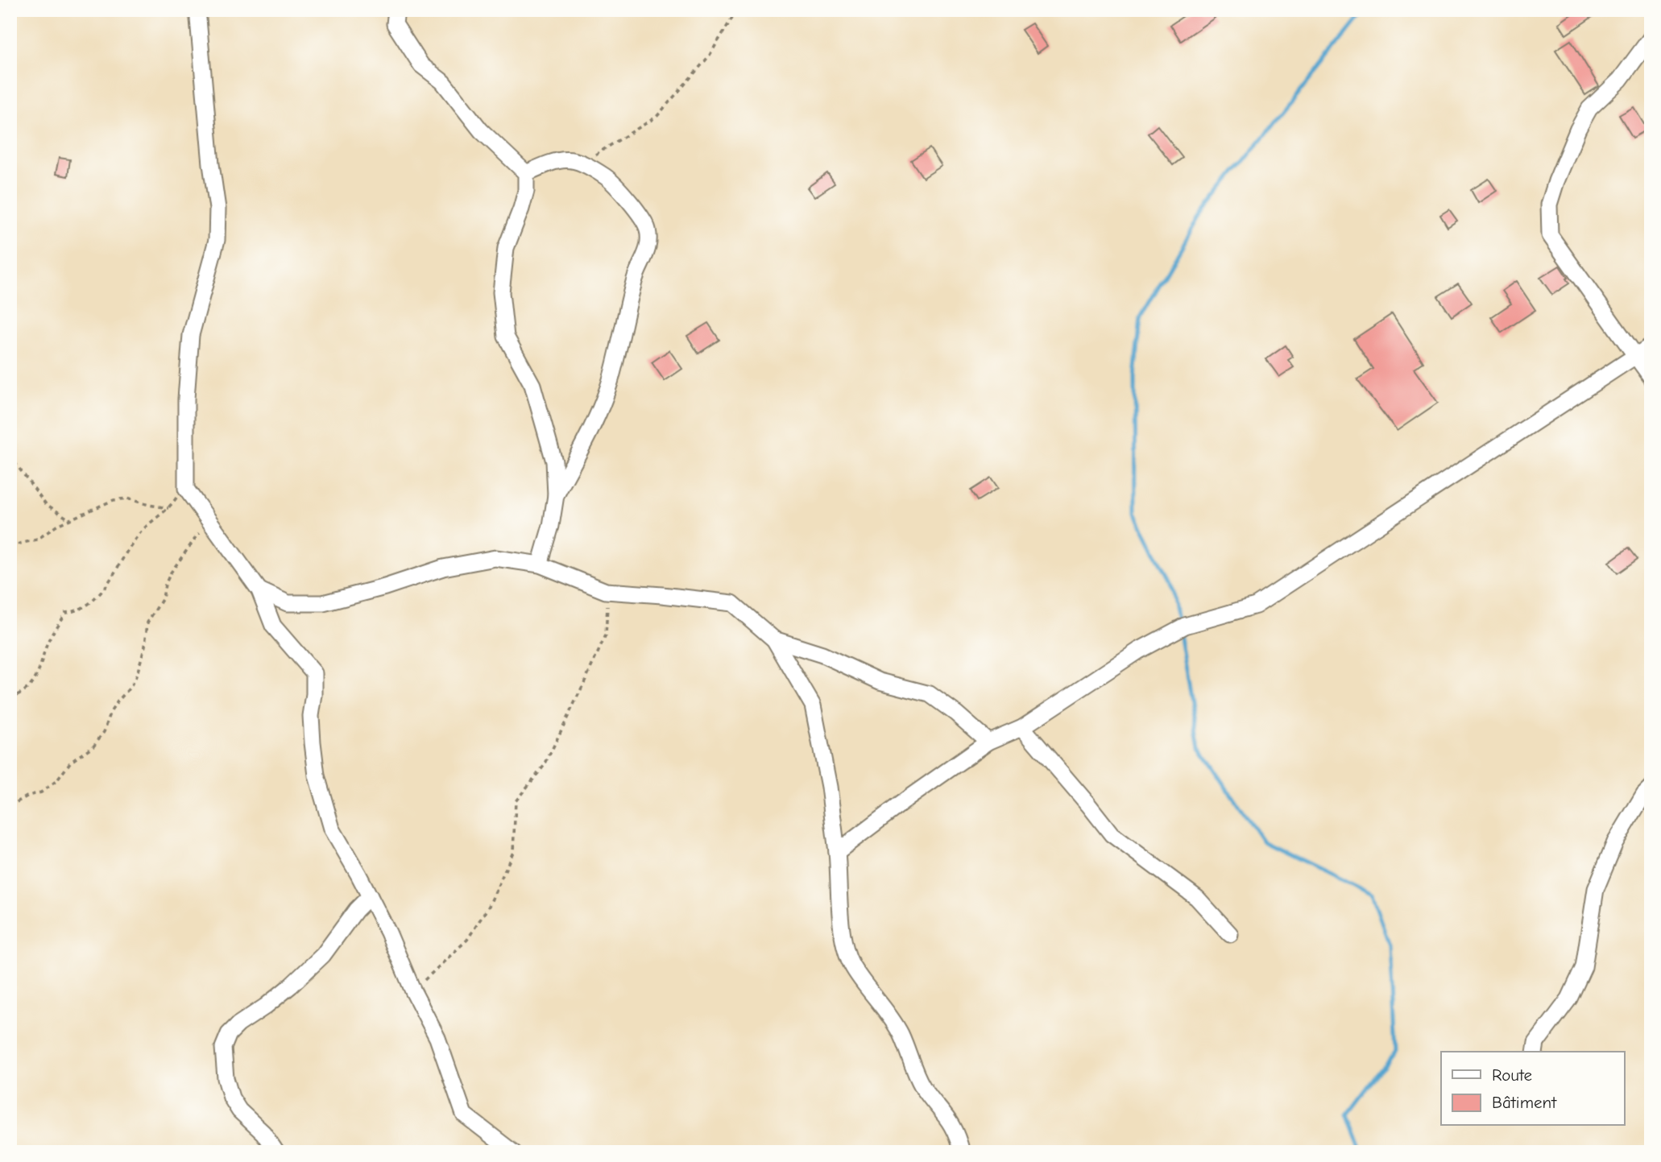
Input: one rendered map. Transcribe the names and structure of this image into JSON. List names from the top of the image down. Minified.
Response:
{"legend":["Route","Bâtiment"]}
